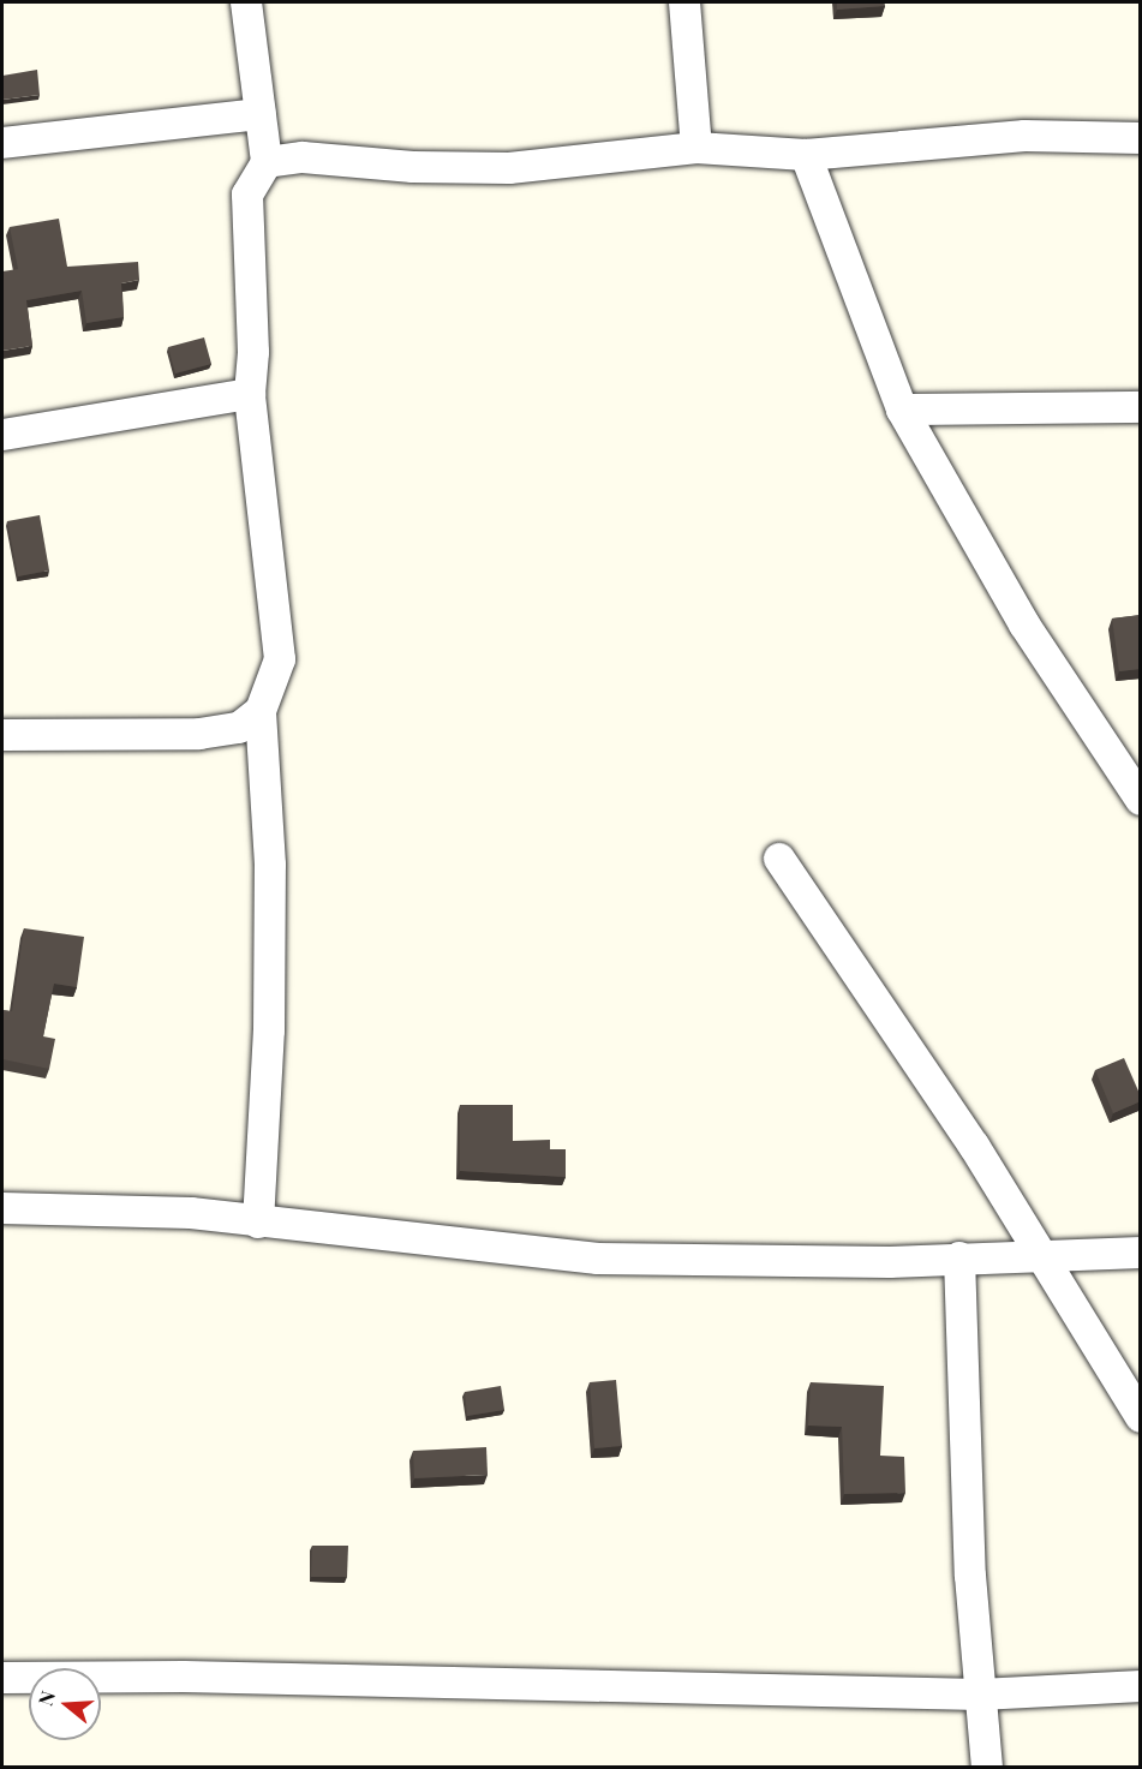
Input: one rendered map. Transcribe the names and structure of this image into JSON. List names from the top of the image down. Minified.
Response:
{"north":"left"}
